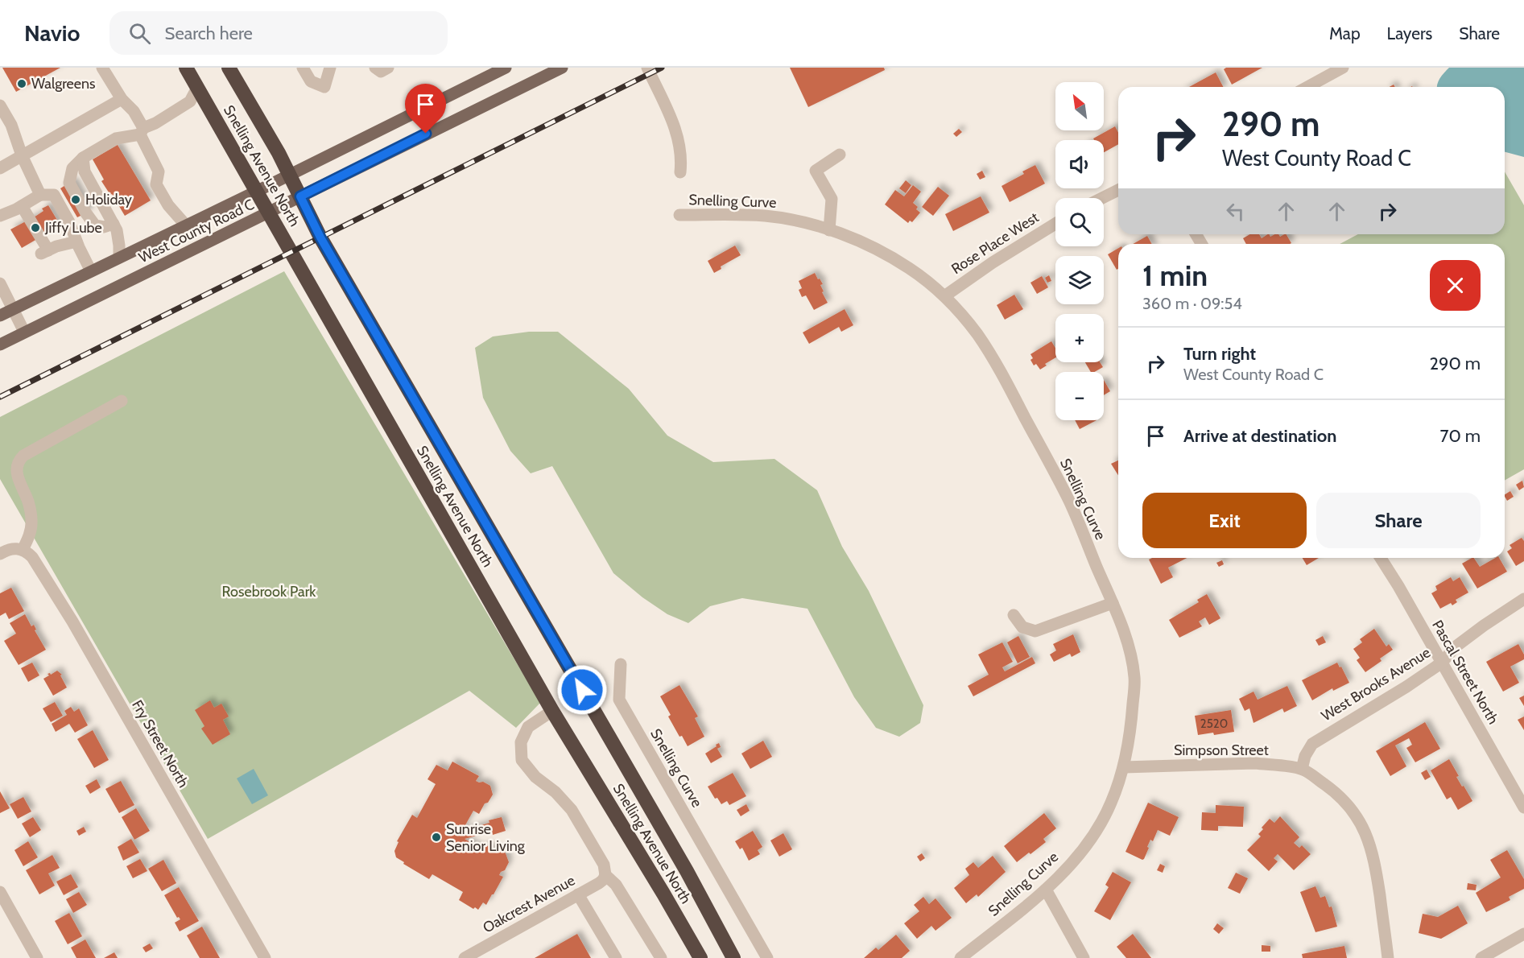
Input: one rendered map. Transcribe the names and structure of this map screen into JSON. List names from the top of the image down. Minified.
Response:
{"streets":{"highway":["Snelling Avenue North"],"main road":["West County Road C"],"street":["Snelling Curve","Rose Place West","Pascal Street North","West Brooks Avenue","Fry Street North","Simpson Street","Oakcrest Avenue"]},"crossings":[["Snelling Avenue North","West County Road C"],["Snelling Curve","Rose Place West"],["Snelling Curve","Simpson Street"],["Pascal Street North","West Brooks Avenue"],["West Brooks Avenue","Simpson Street"]],"parks":["Rosebrook Park"],"places":["Walgreens","Holiday","Jiffy Lube","Sunrise Senior Living"],"house_numbers":["2520"],"north":"top left","page":{"header":"Navio","search":"Search here","nav":["Map","Layers","Share"],"map_buttons":["+","−"],"turn":["290 m","West County Road C"],"heading":["1 min","360 m · 09:54"],"list":[{"name":"Turn right","note":"West County Road C","value":"290 m"},{"name":"Arrive at destination","value":"70 m"}],"buttons":["Exit","Share"]}}
